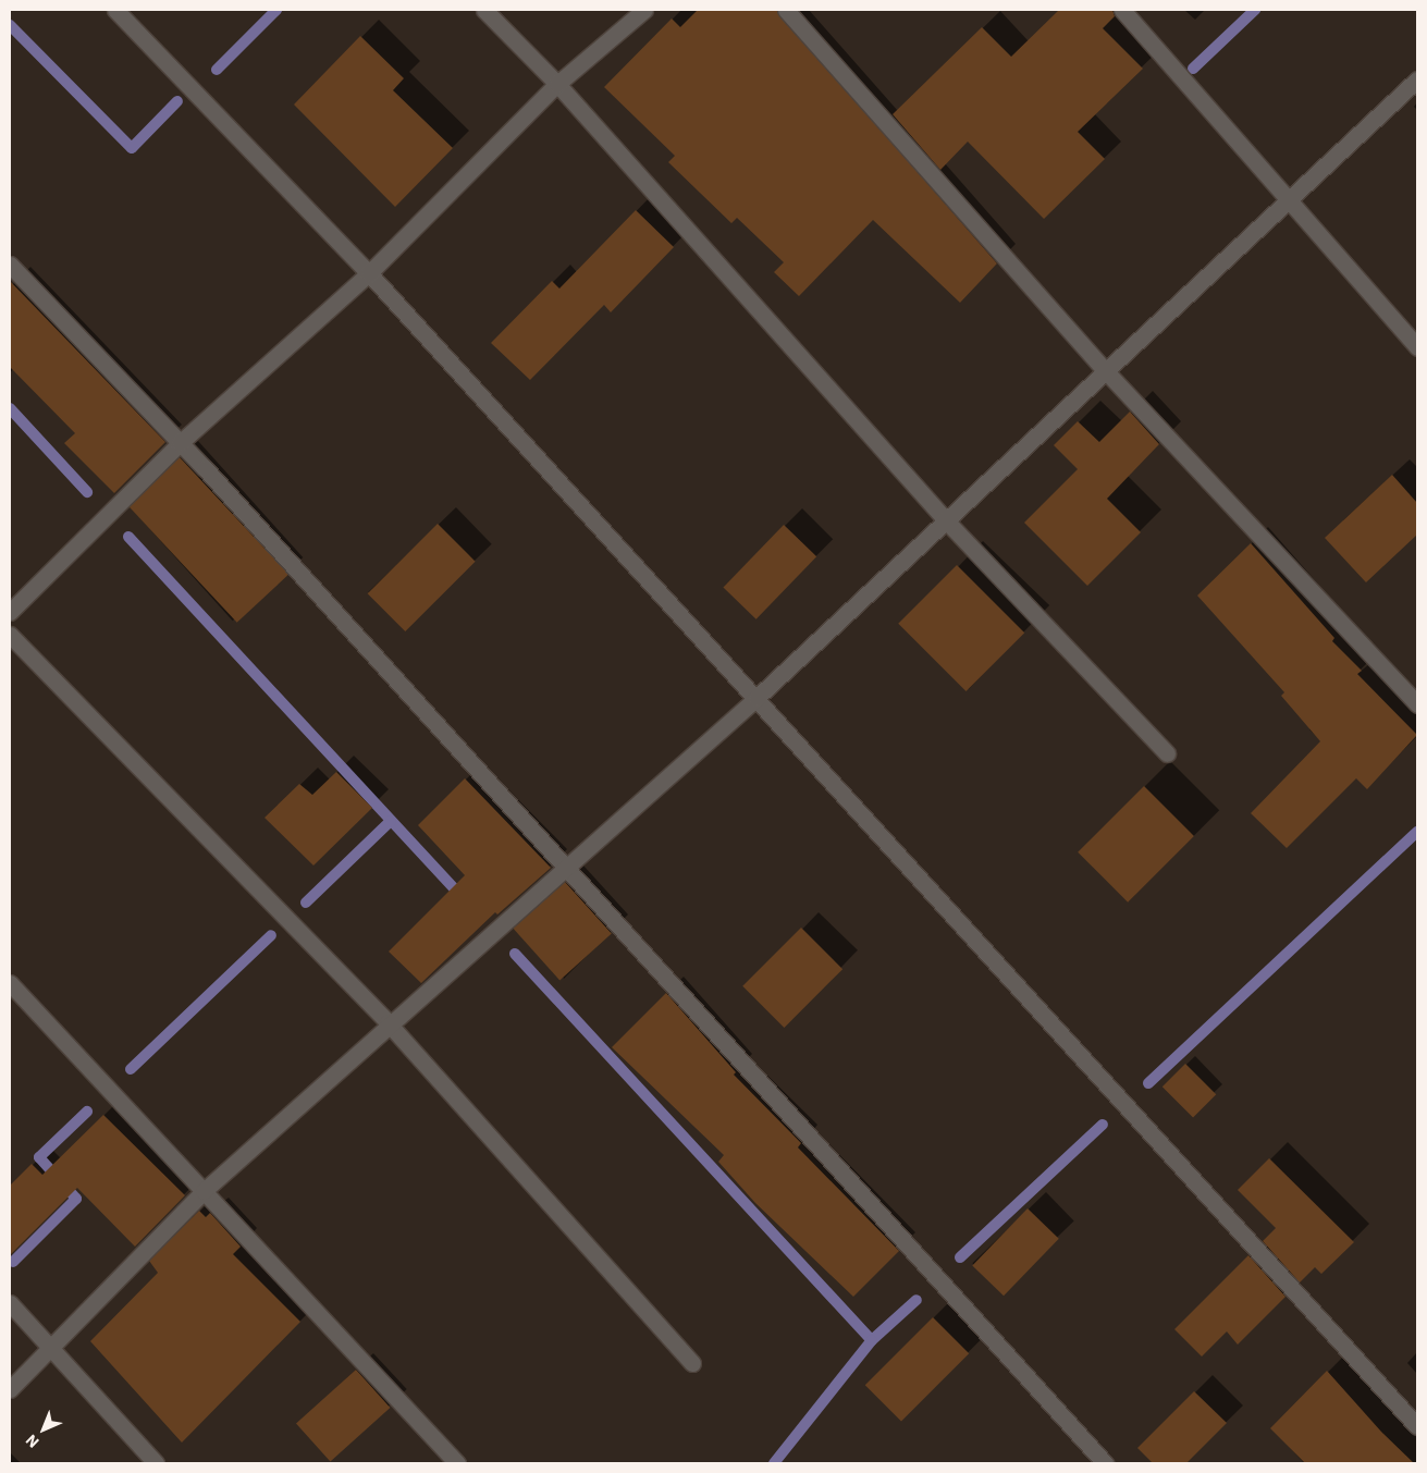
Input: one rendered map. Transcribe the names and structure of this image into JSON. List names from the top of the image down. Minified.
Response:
{"north":"bottom left"}
